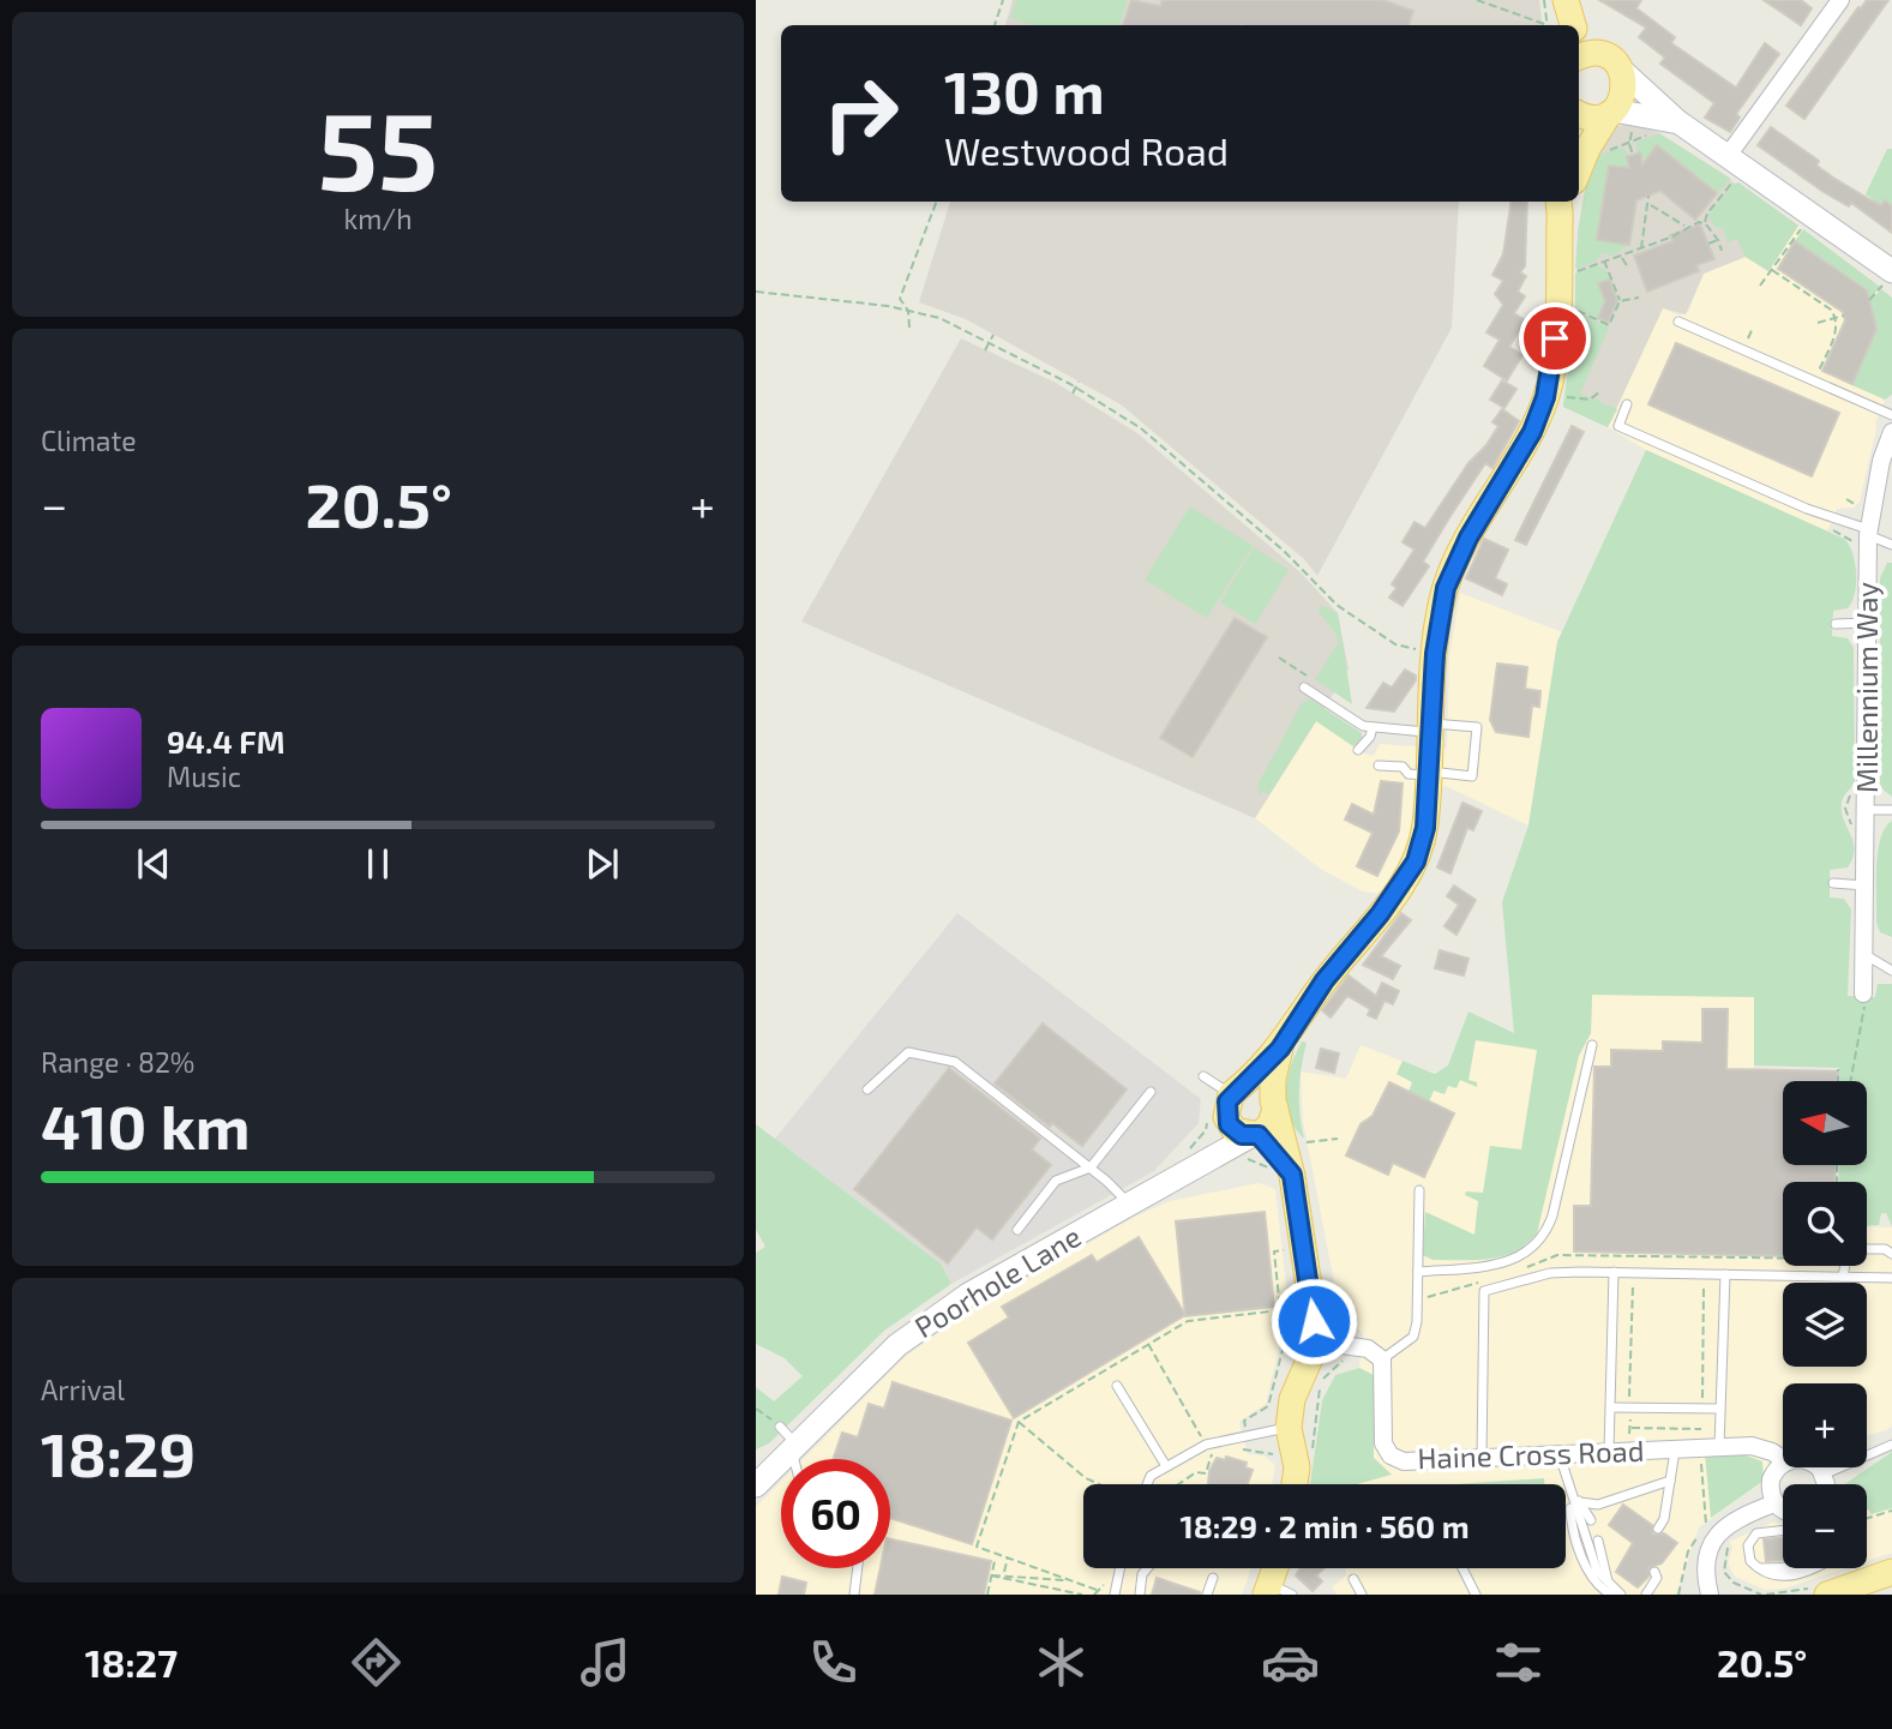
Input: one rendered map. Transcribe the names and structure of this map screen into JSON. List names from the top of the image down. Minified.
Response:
{"streets":{"street":["Millennium Way","Poorhole Lane","Haine Cross Road"]},"north":"left","page":{"tile":[["55","km/h"],"Climate",["Range · 82%","410 km"],["Arrival","18:29"]],"turn":["130 m","Westwood Road"],"heat":["−","20.5°","+"],"song":["94.4 FM","Music"],"map_buttons":["+","−"],"limit":"60","trip":"18:29 · 2 min · 560 m","tabs":["18:27","20.5°"]}}
